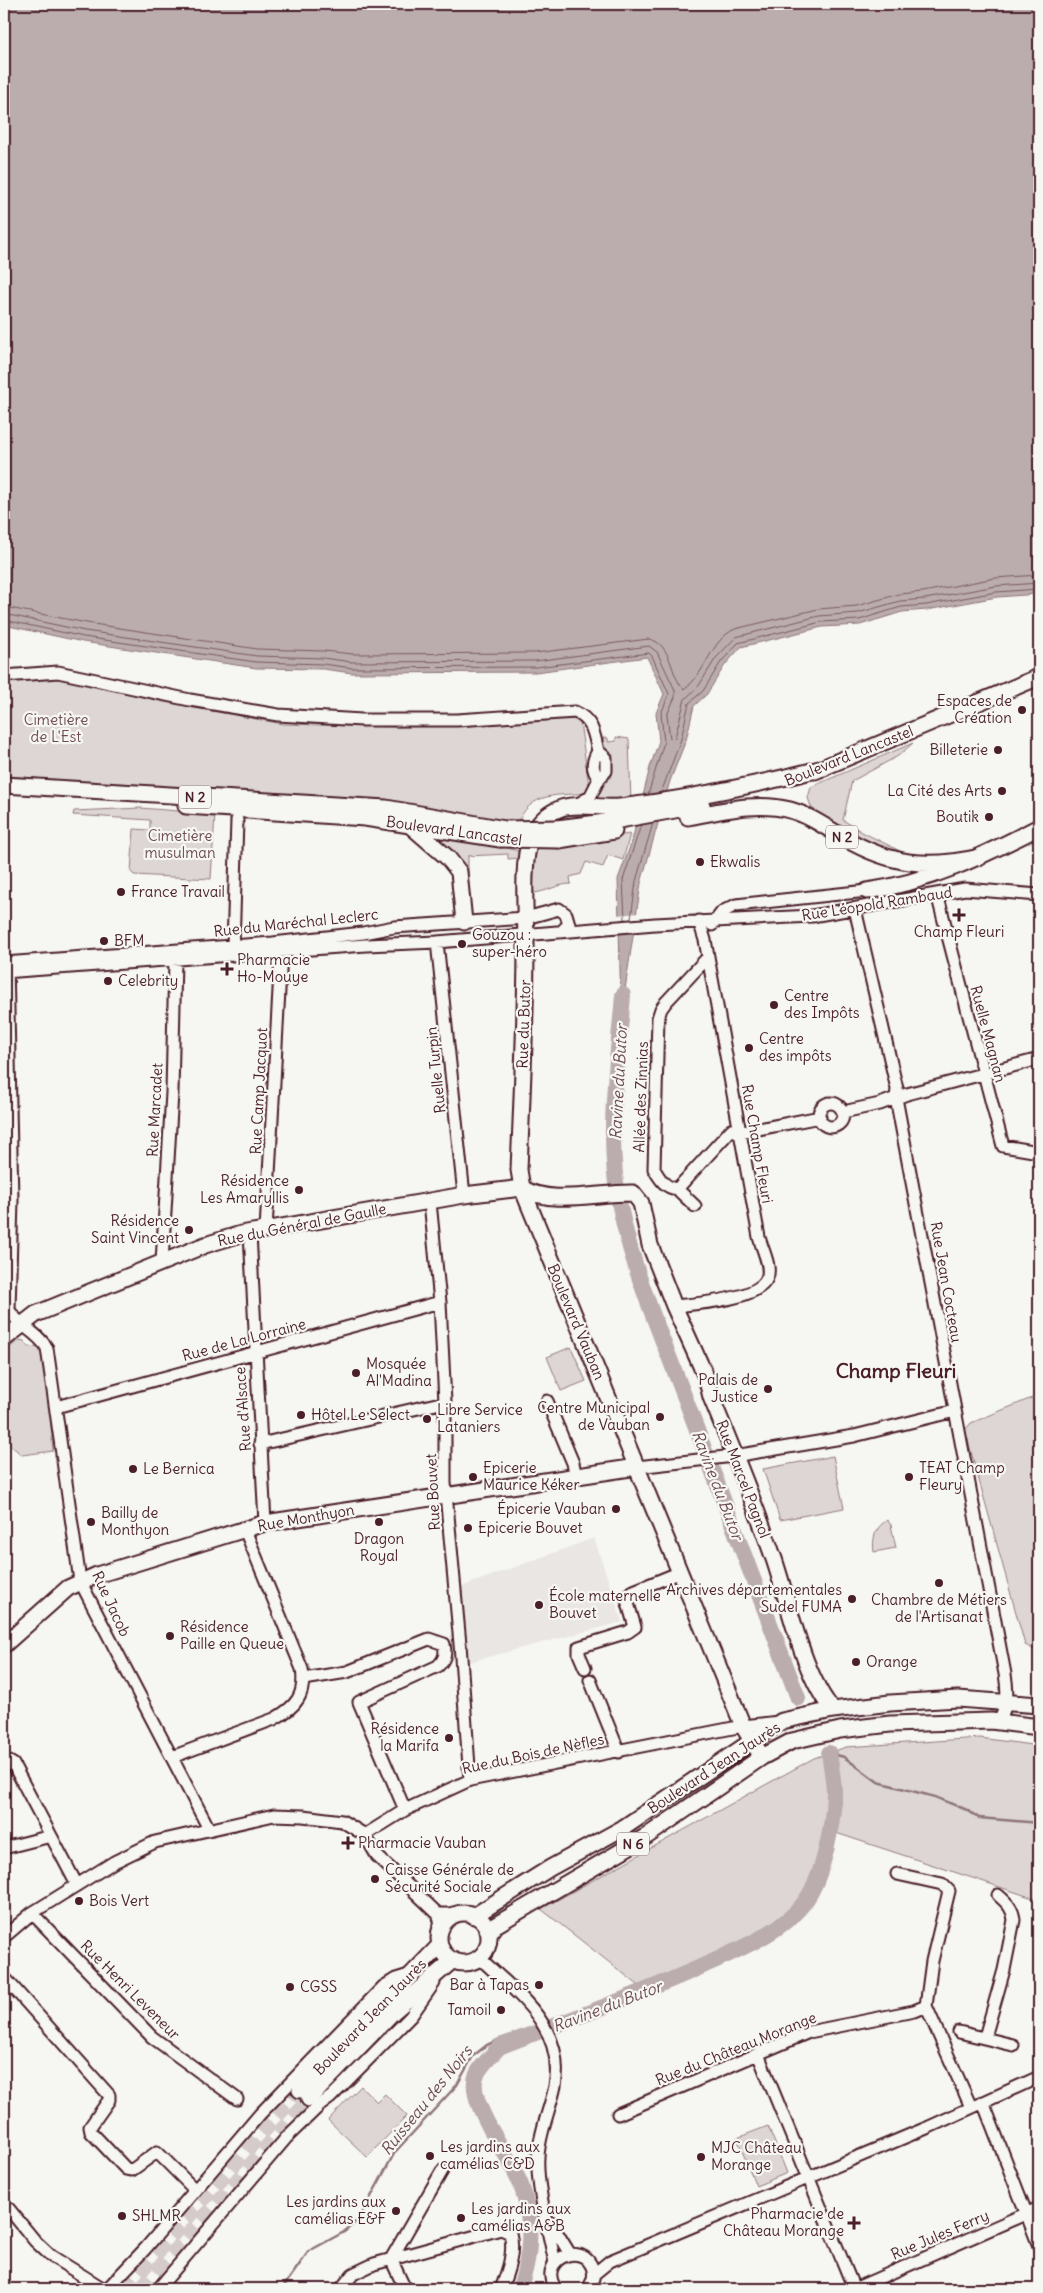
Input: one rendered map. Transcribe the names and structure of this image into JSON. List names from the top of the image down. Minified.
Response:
{"streets":{"main road":["Boulevard Lancastel","N 2","Rue du Butor","Rue du Général de Gaulle","Boulevard Vauban","Rue Marcel Pagnol","Rue Monthyon","Boulevard Jean Jaurès","N 6"],"street":["Rue Léopold Rambaud","Rue du Maréchal Leclerc","Ruelle Magnan","Ruelle Turpin","Rue Camp Jacquot","Allée des Zinnias","Rue Marcadet","Rue Champ Fleuri","Rue Jean Cocteau","Rue de La Lorraine","Rue d'Alsace","Rue Bouvet","Rue Jacob","Rue du Bois de Nèfles","Rue Henri Leveneur","Rue du Château Morange","Rue Jules Ferry"]},"crossings":[["Boulevard Lancastel","N 2"],["Boulevard Lancastel","Rue du Butor"],["Rue Léopold Rambaud","Rue du Maréchal Leclerc"],["Rue Léopold Rambaud","Ruelle Magnan"],["Rue Léopold Rambaud","Rue Champ Fleuri"],["Rue Léopold Rambaud","Rue Jean Cocteau"],["Rue du Maréchal Leclerc","Rue du Butor"],["Rue du Maréchal Leclerc","Ruelle Turpin"],["Rue du Maréchal Leclerc","Rue Camp Jacquot"],["Rue du Maréchal Leclerc","Rue Marcadet"],["Rue du Butor","Rue du Général de Gaulle"],["Rue du Butor","Boulevard Vauban"],["Ruelle Turpin","Rue du Général de Gaulle"],["Rue Camp Jacquot","Rue du Général de Gaulle"],["Allée des Zinnias","Rue Champ Fleuri"],["Rue Marcadet","Rue du Général de Gaulle"],["Rue Champ Fleuri","Rue Marcel Pagnol"],["Rue du Général de Gaulle","Boulevard Vauban"],["Rue du Général de Gaulle","Rue d'Alsace"],["Rue du Général de Gaulle","Rue Marcel Pagnol"],["Rue du Général de Gaulle","Rue Bouvet"],["Rue du Général de Gaulle","Rue Jacob"],["Rue Jean Cocteau","Boulevard Jean Jaurès"],["Boulevard Vauban","Rue Monthyon"],["Boulevard Vauban","Rue du Bois de Nèfles"],["Boulevard Vauban","Boulevard Jean Jaurès"],["Rue de La Lorraine","Rue d'Alsace"],["Rue de La Lorraine","Rue Bouvet"],["Rue de La Lorraine","Rue Jacob"],["Rue d'Alsace","Rue Monthyon"],["Rue Marcel Pagnol","Boulevard Jean Jaurès"],["Rue Bouvet","Rue Monthyon"],["Rue Bouvet","Rue du Bois de Nèfles"],["Rue Monthyon","Rue Jacob"],["Rue du Bois de Nèfles","Boulevard Jean Jaurès"]],"districts":["Champ Fleuri"],"water":["Ravine du Butor","Ruisseau des Noirs"],"parks":["Cimetière de L'Est","Cimetière musulman"],"places":{"other":["Espaces de Création","Billeterie","La Cité des Arts","Boutik","Ekwalis","France Travail","BFM","Gouzou : super-héro","Celebrity","Centre des Impôts","Centre des impôts","Résidence Les Amaryllis","Résidence Saint Vincent","Mosquée Al'Madina","Palais de Justice","Hôtel Le Select","Centre Municipal de Vauban","Libre Service Lataniers","Le Bernica","Epicerie Maurice Kéker","TEAT Champ Fleury","Épicerie Vauban","Bailly de Monthyon","Dragon Royal","Epicerie Bouvet","Chambre de Métiers de l'Artisanat","Archives départementales Sudel FUMA","École maternelle Bouvet","Résidence Paille en Queue","Orange","Résidence la Marifa","Caisse Générale de Sécurité Sociale","Bois Vert","Bar à Tapas","CGSS","Tamoil","Les jardins aux camélias C&D","MJC Château Morange","Les jardins aux camélias E&F","SHLMR","Les jardins aux camélias A&B"],"health":["Champ Fleuri","Pharmacie Ho-Mouye","Pharmacie Vauban","Pharmacie de Château Morange"]}}
